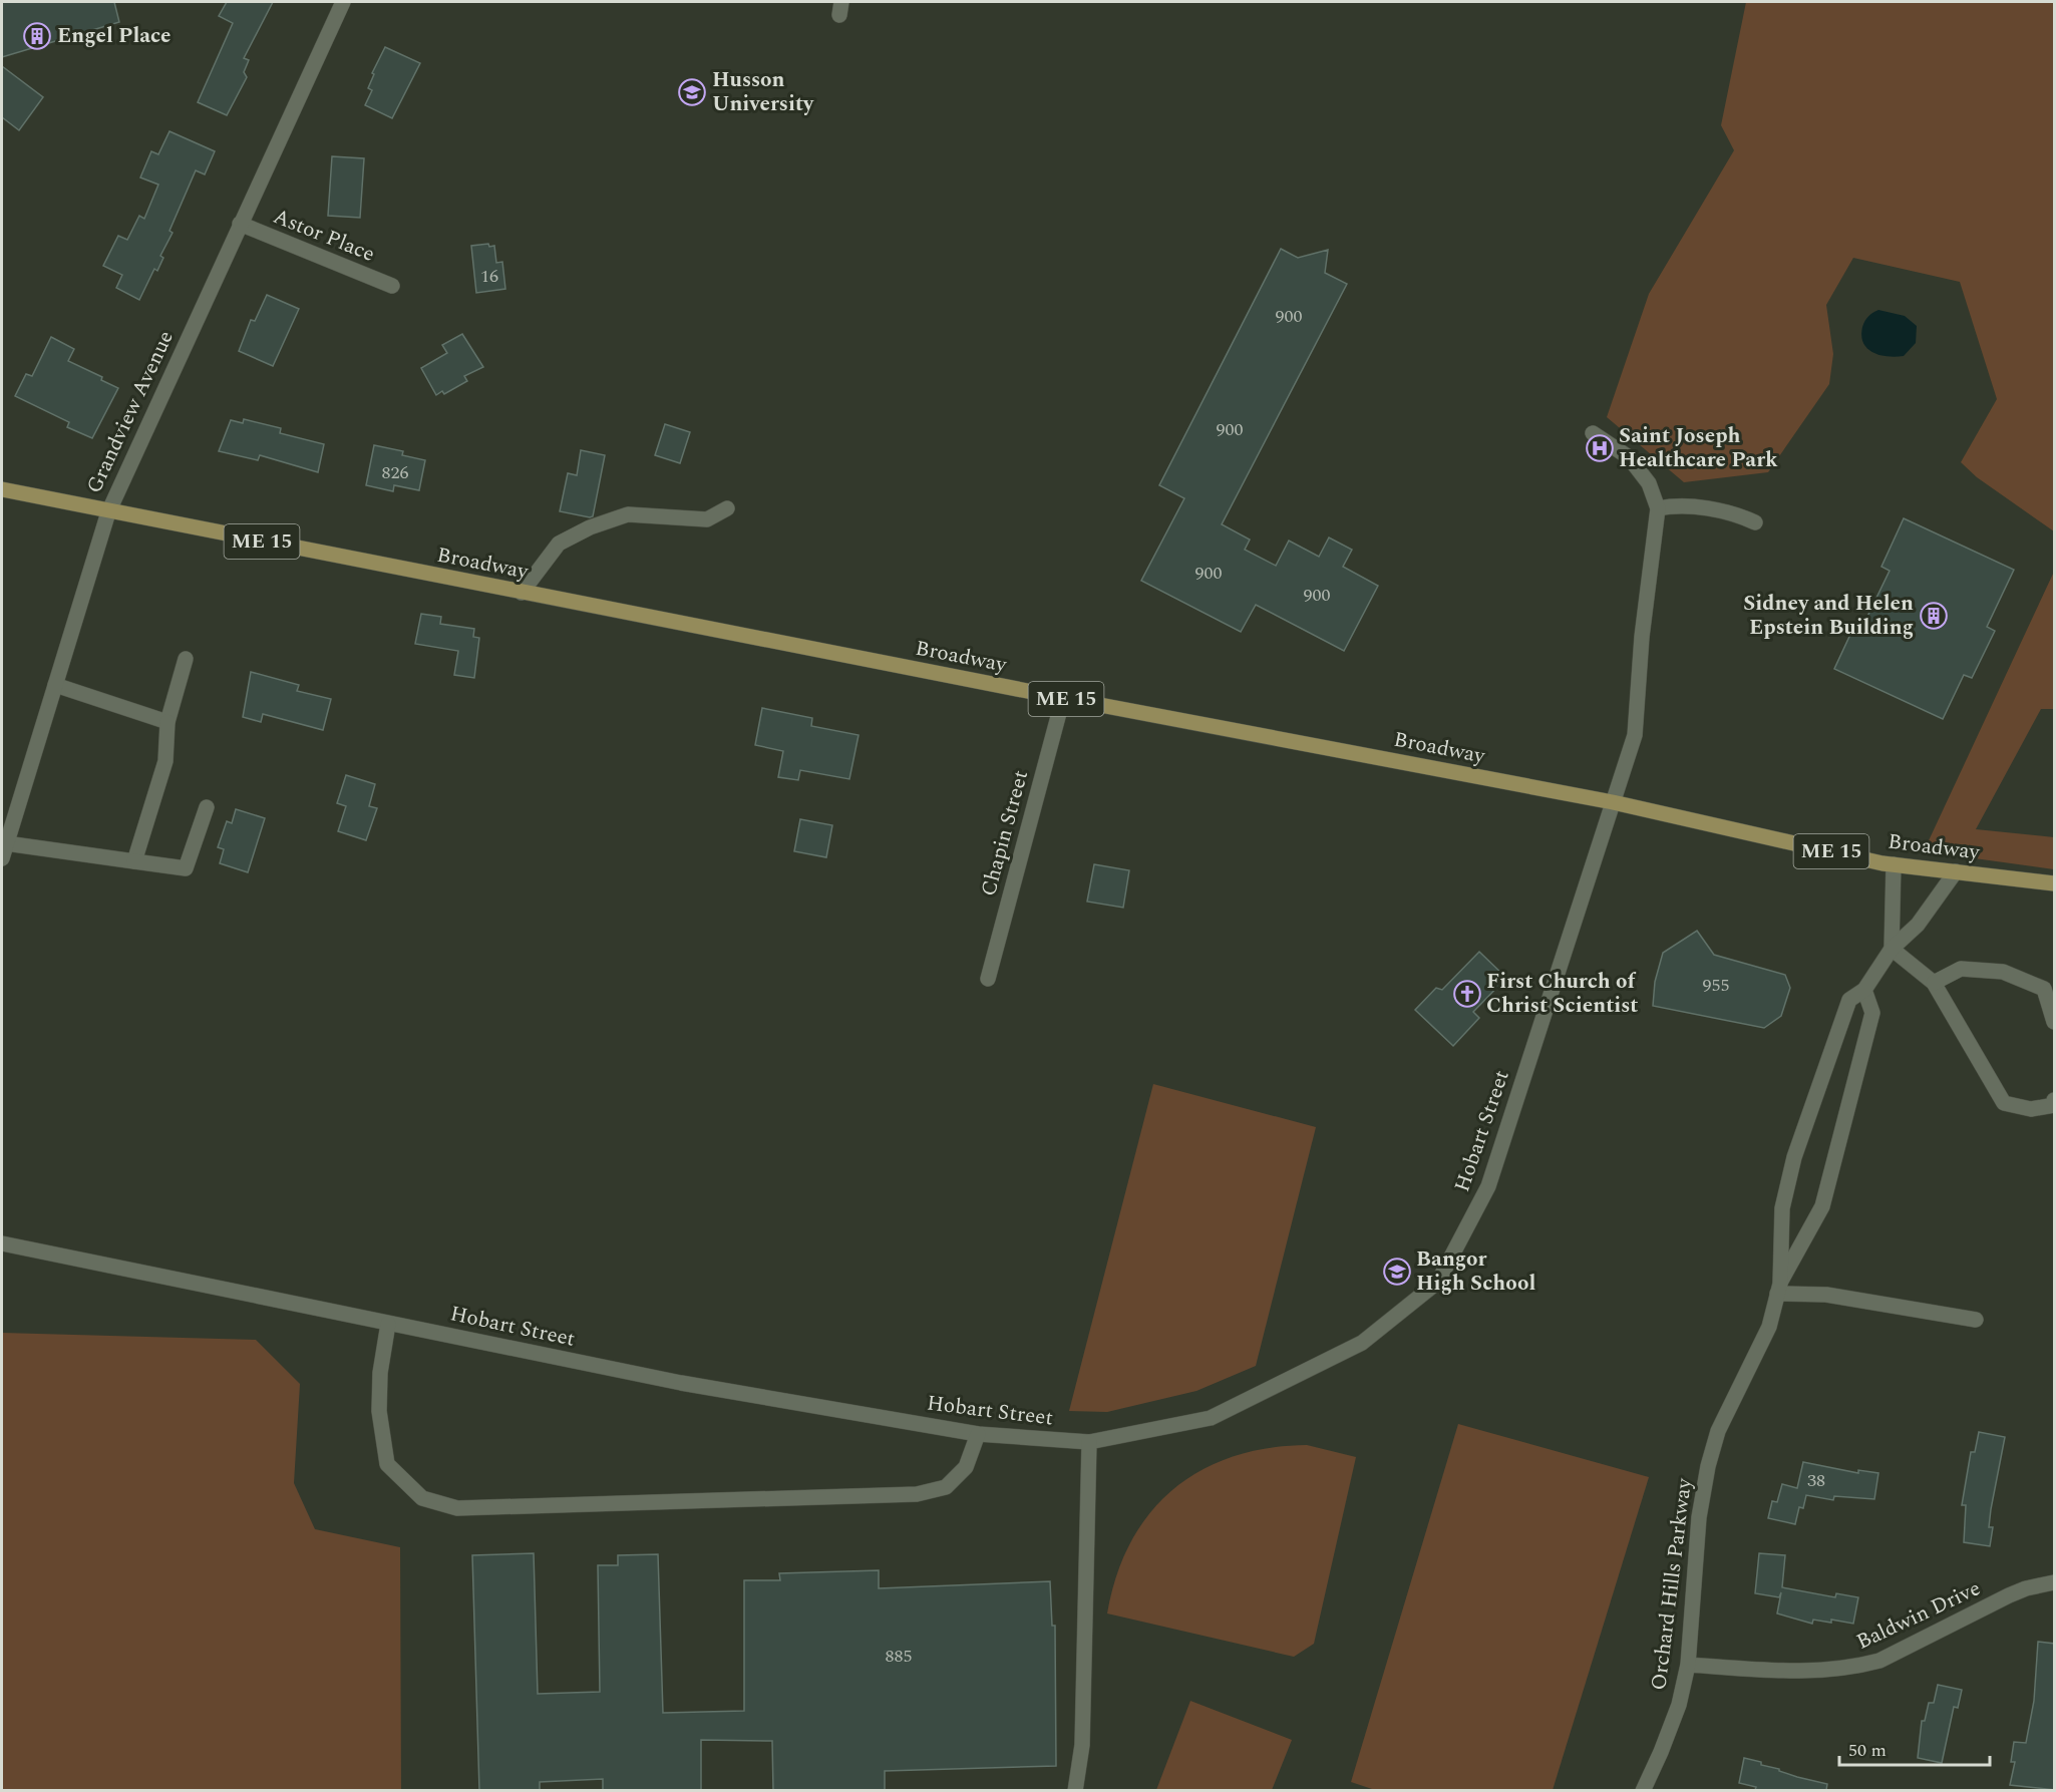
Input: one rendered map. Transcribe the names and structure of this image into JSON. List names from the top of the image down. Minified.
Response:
{"streets":{"main road":["ME 15","Broadway"],"street":["Astor Place","Grandview Avenue","Chapin Street","Hobart Street","Orchard Hills Parkway","Baldwin Drive"]},"crossings":[["Astor Place","Grandview Avenue"],["Grandview Avenue","Broadway"],["Broadway","Chapin Street"],["Broadway","Hobart Street"],["Broadway","Orchard Hills Parkway"],["Orchard Hills Parkway","Baldwin Drive"]],"places":{"building":["Engel Place","Sidney and Helen Epstein Building"],"school or university":["Husson University","Bangor High School"],"hospital":["Saint Joseph Healthcare Park"],"church":["First Church of Christ Scientist"]},"house_numbers":["16","900","900","826","900","900","955","38","885"],"scale_bar":"50 m"}
